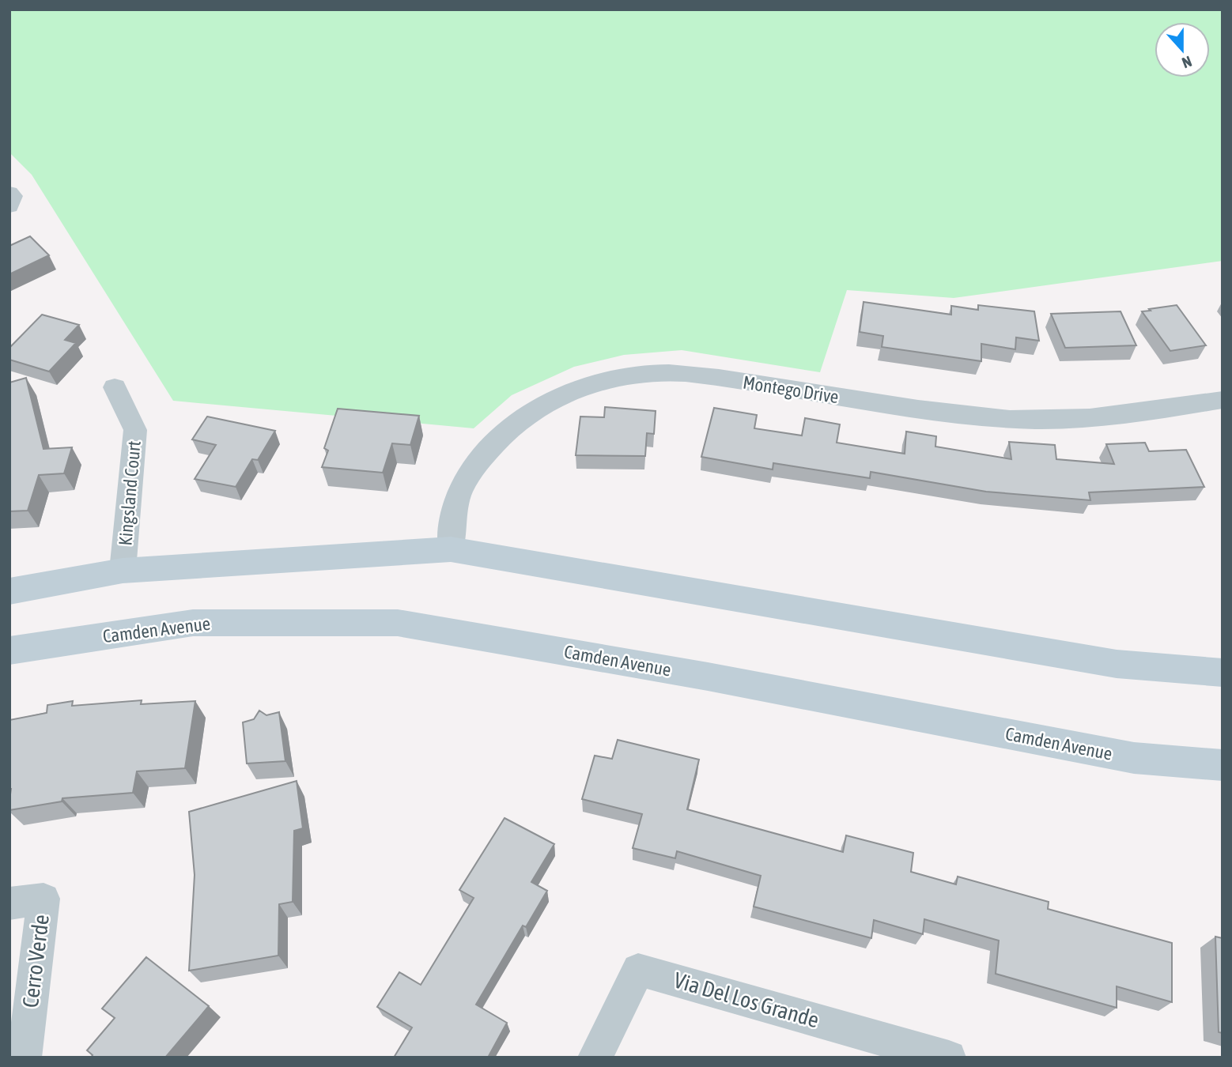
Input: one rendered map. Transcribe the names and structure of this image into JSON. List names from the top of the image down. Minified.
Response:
{"streets":{"main road":["Camden Avenue"],"street":["Montego Drive","Kingsland Court","Cerro Verde","Via Del Los Grande"]},"north":"bottom"}
